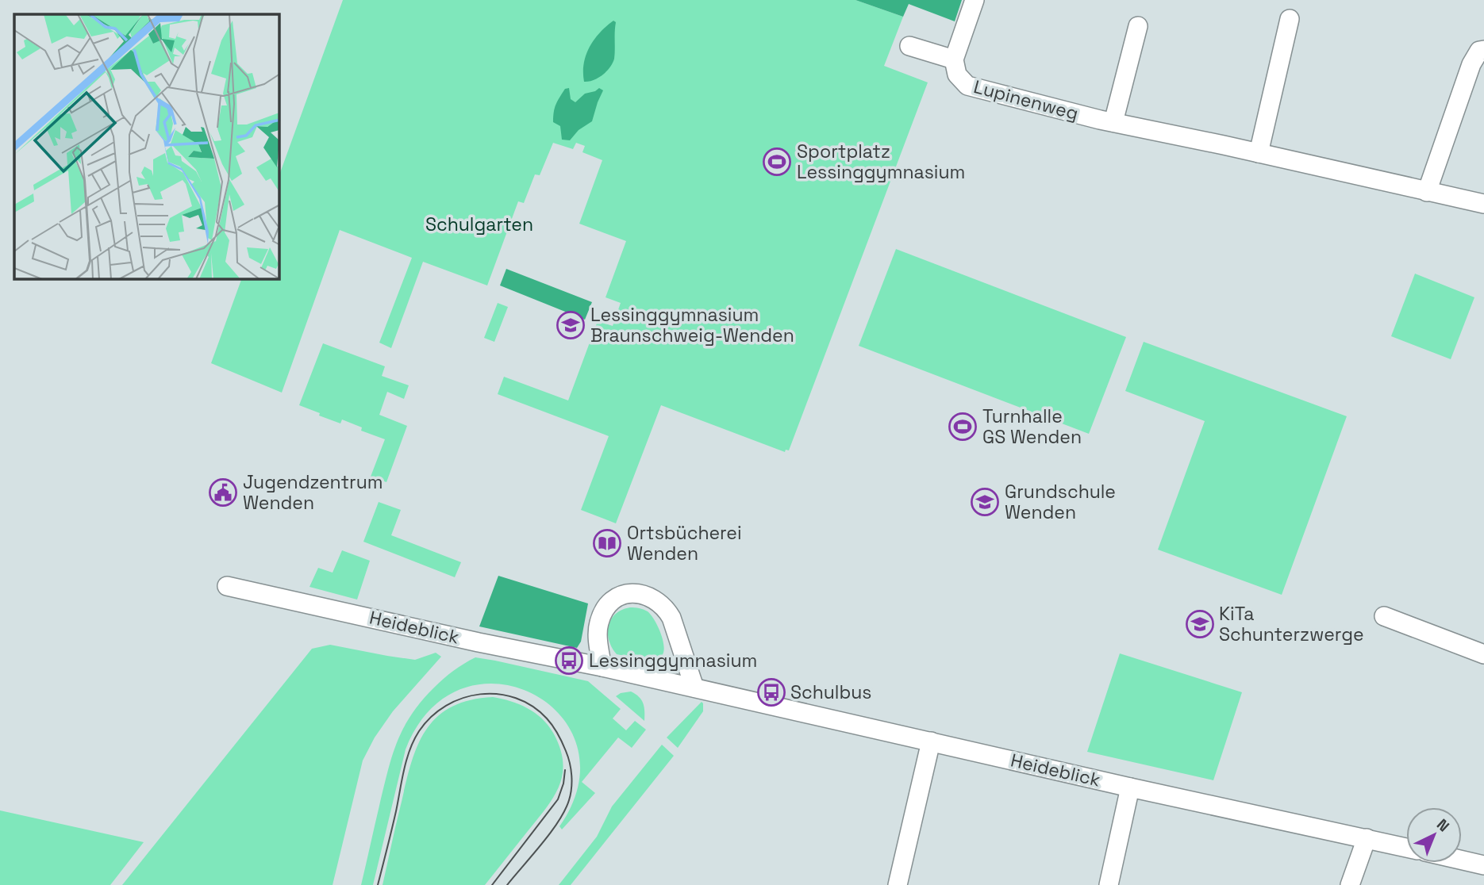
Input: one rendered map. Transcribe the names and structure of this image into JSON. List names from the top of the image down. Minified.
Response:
{"streets":{"street":["Lupinenweg","Heideblick"]},"parks":["Schulgarten"],"places":{"sports":["Sportplatz Lessinggymnasium","Turnhalle GS Wenden"],"school or university":["Lessinggymnasium Braunschweig-Wenden","Grundschule Wenden","KiTa Schunterzwerge"],"public building":["Jugendzentrum Wenden"],"library":["Ortsbücherei Wenden"],"bus stop":["Lessinggymnasium","Schulbus"]},"north":"top right"}
